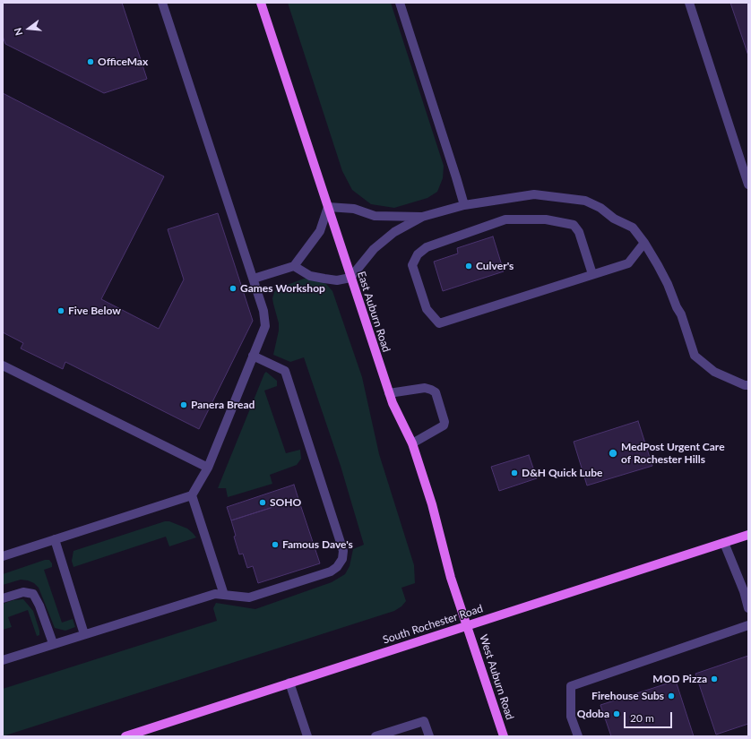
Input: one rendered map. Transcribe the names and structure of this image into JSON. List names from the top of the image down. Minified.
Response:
{"streets":{"main road":["East Auburn Road","South Rochester Road","West Auburn Road"]},"crossings":[["East Auburn Road","South Rochester Road"],["East Auburn Road","West Auburn Road"],["South Rochester Road","West Auburn Road"]],"places":["OfficeMax","Culver's","Games Workshop","Five Below","Panera Bread","MedPost Urgent Care of Rochester Hills","D&H Quick Lube","SOHO","Famous Dave's","MOD Pizza","Firehouse Subs","Qdoba"],"scale_bar":"20 m","north":"left"}
